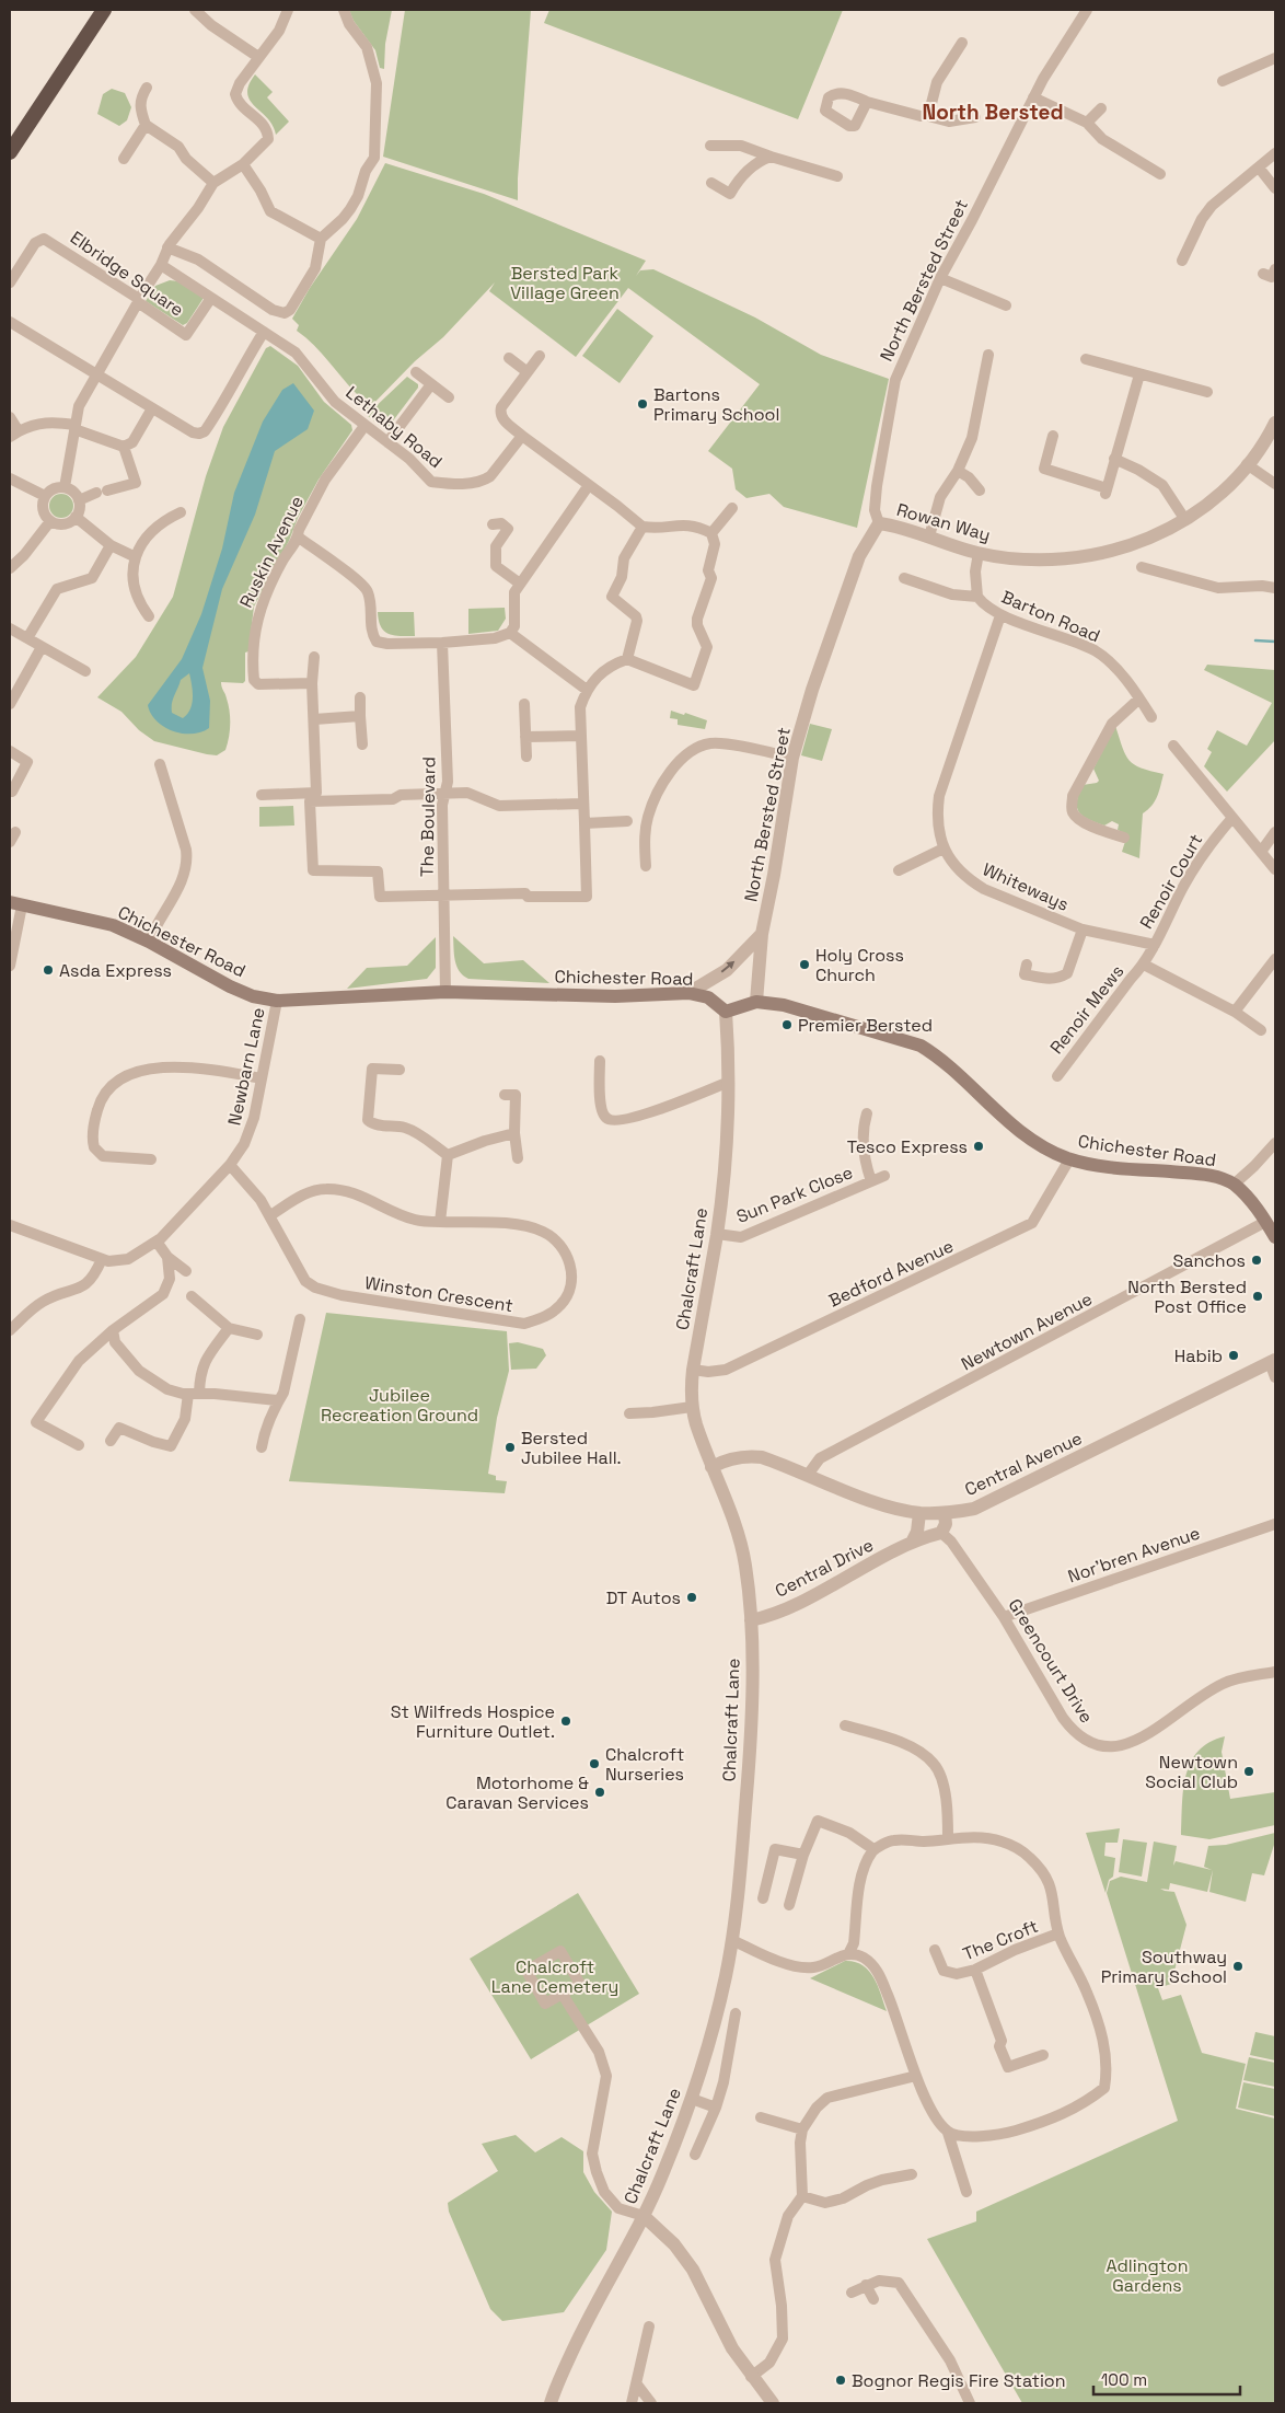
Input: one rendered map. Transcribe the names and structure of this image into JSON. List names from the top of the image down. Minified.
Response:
{"streets":{"main road":["Chichester Road"],"street":["Elbridge Square","North Bersted Street","Lethaby Road","Rowan Way","Ruskin Avenue","Barton Road","The Boulevard","Renoir Court","Whiteways","Renoir Mews","Newbarn Lane","Sun Park Close","Chalcraft Lane","Bedford Avenue","Winston Crescent","Newtown Avenue","Central Avenue","Nor'bren Avenue","Central Drive","Greencourt Drive","The Croft"]},"crossings":[["Elbridge Square","Lethaby Road"],["North Bersted Street","Rowan Way"],["North Bersted Street","Chichester Road"],["Lethaby Road","Ruskin Avenue"],["Rowan Way","Barton Road"],["Barton Road","Whiteways"],["The Boulevard","Chichester Road"],["Renoir Court","Whiteways"],["Renoir Court","Renoir Mews"],["Chichester Road","Newbarn Lane"],["Chichester Road","Chalcraft Lane"],["Chichester Road","Bedford Avenue"],["Chichester Road","Newtown Avenue"],["Newbarn Lane","Winston Crescent"],["Sun Park Close","Chalcraft Lane"],["Chalcraft Lane","Bedford Avenue"],["Chalcraft Lane","Central Avenue"],["Chalcraft Lane","Central Drive"],["Newtown Avenue","Central Avenue"],["Central Avenue","Central Drive"],["Nor'bren Avenue","Greencourt Drive"]],"districts":["North Bersted"],"parks":["Bersted Park Village Green","Jubilee Recreation Ground","Chalcroft Lane Cemetery","Adlington Gardens"],"places":["Bartons Primary School","Holy Cross Church","Asda Express","Premier Bersted","Tesco Express","Sanchos","North Bersted Post Office","Habib","Bersted Jubilee Hall.","DT Autos","St Wilfreds Hospice Furniture Outlet.","Chalcroft Nurseries","Newtown Social Club","Motorhome & Caravan Services","Southway Primary School","Bognor Regis Fire Station"],"scale_bar":"100 m"}
